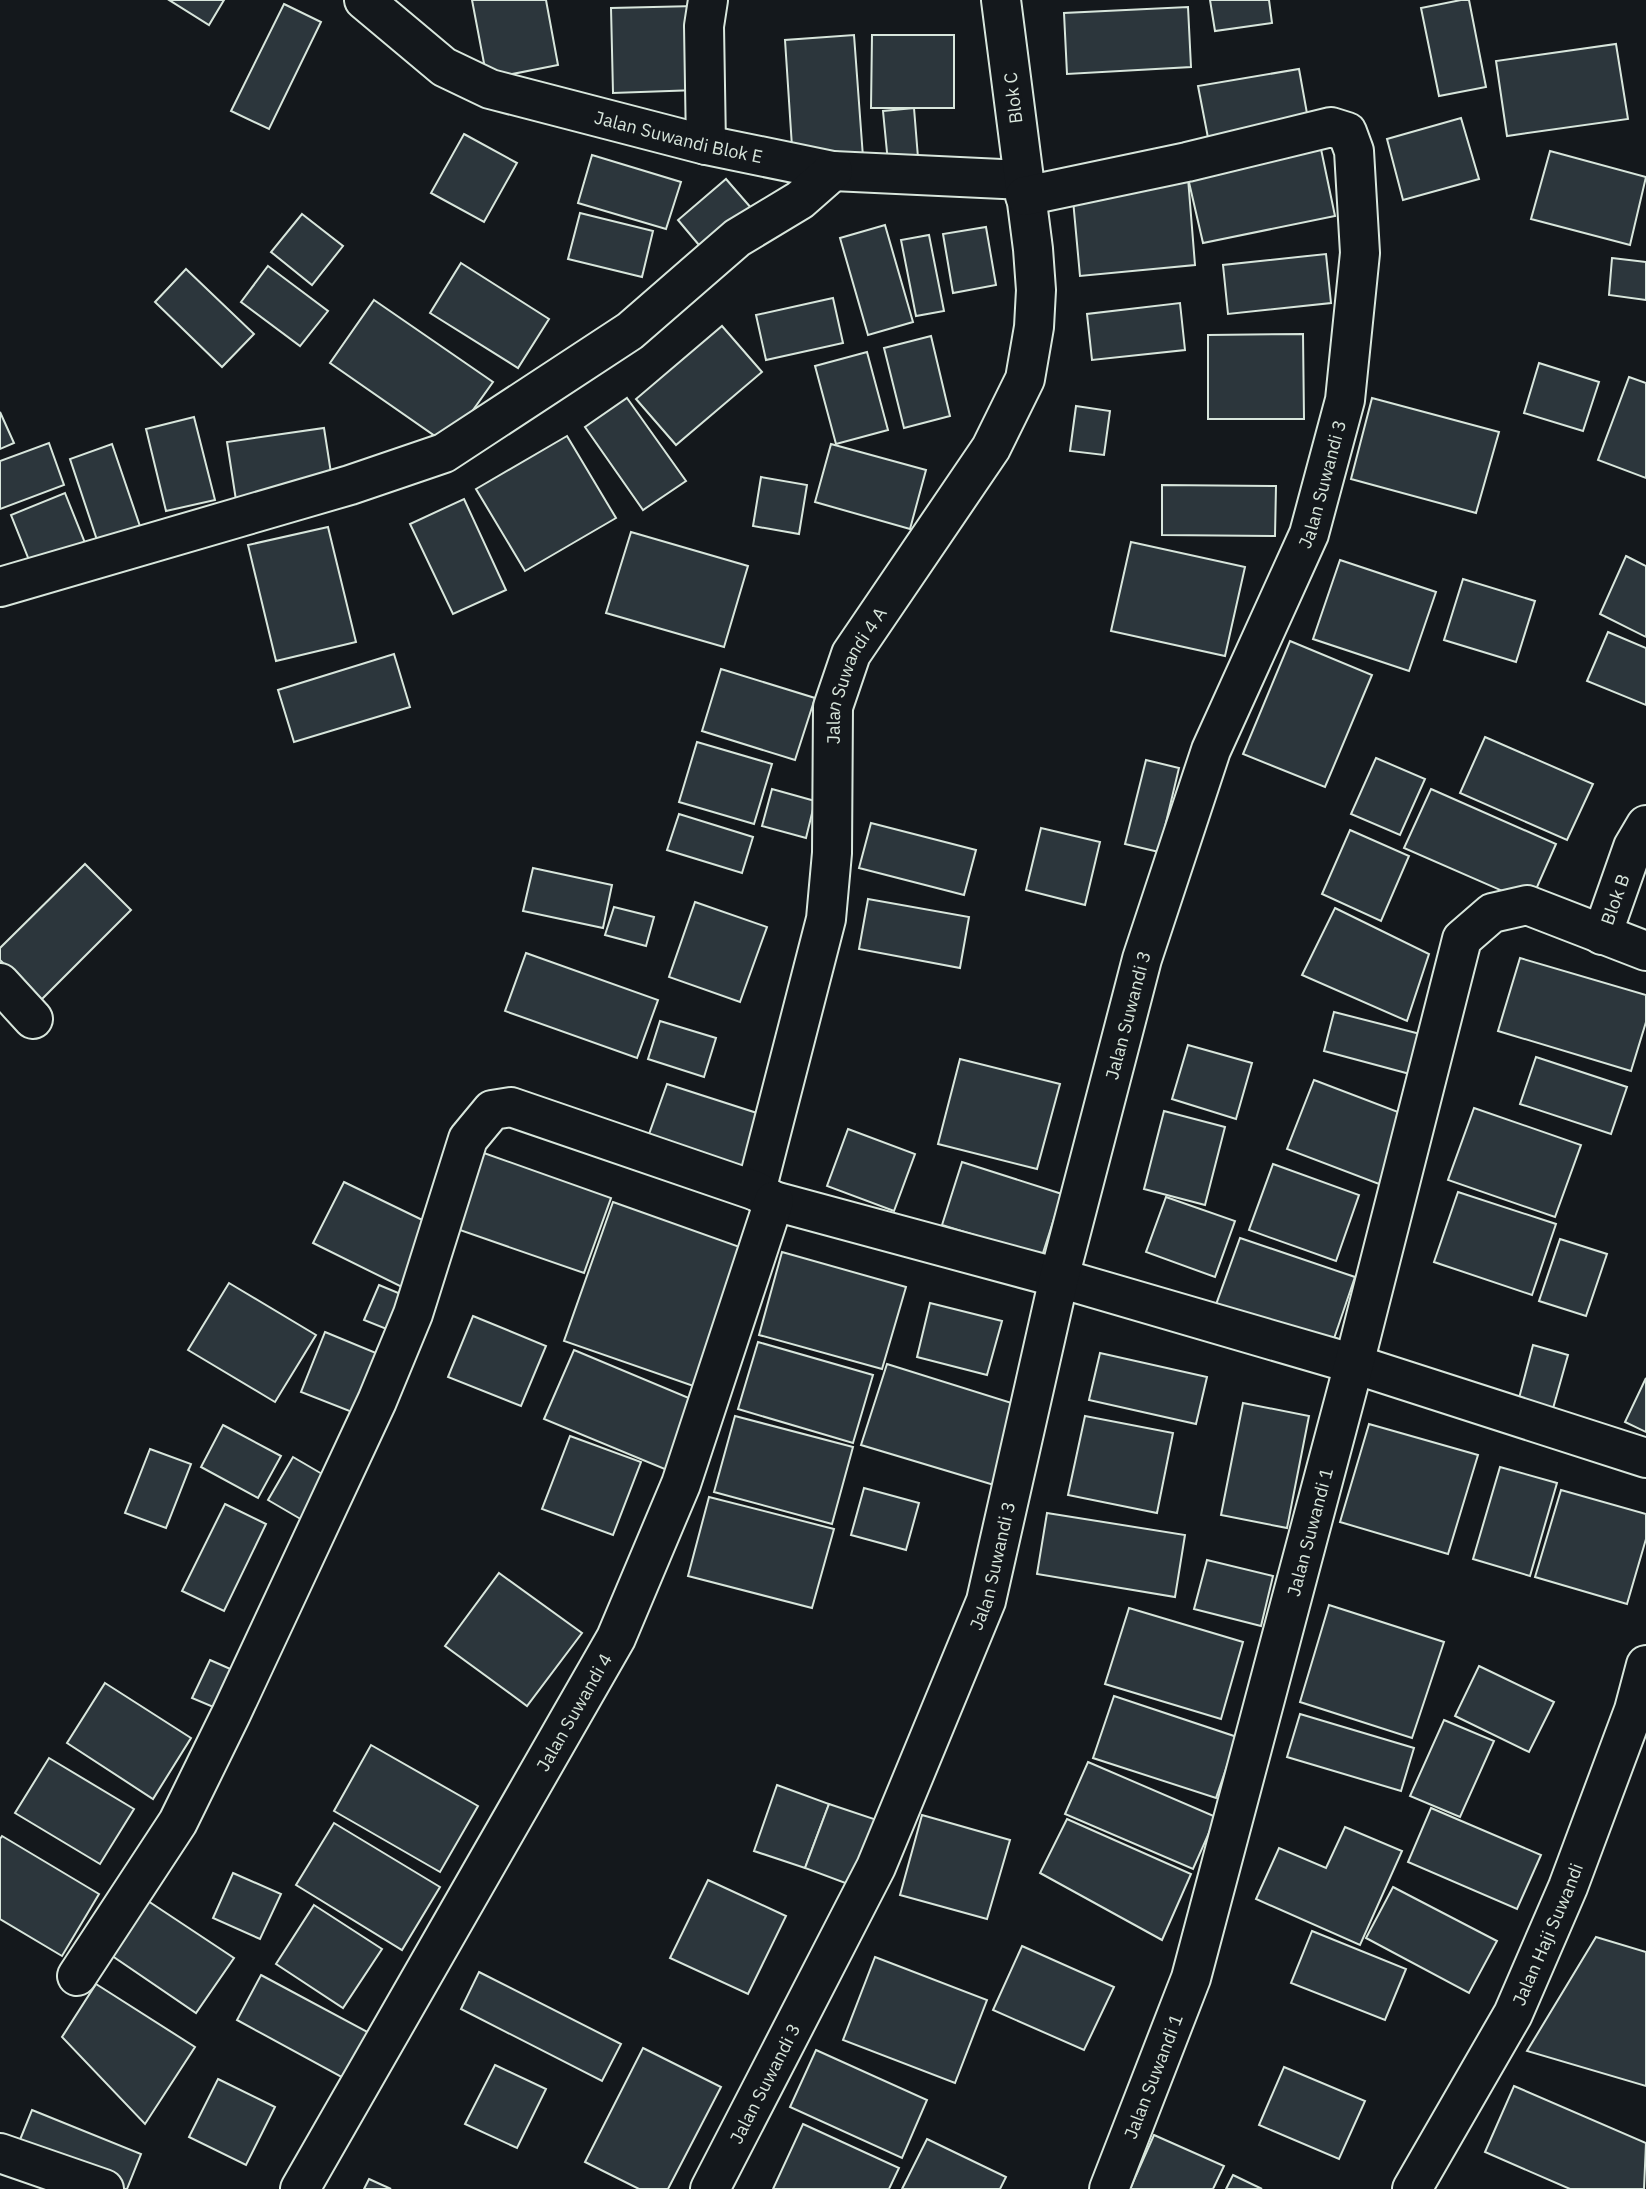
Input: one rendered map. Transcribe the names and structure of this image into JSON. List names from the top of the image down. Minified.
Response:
{"streets":{"street":["Blok C","Jalan Suwandi Blok E","Jalan Suwandi 3","Jalan Suwandi 4 A","Blok B","Jalan Suwandi 1","Jalan Suwandi 4","Jalan Haji Suwandi"]},"crossings":[["Blok C","Jalan Suwandi Blok E"],["Blok C","Jalan Suwandi 3"],["Blok C","Jalan Suwandi 4 A"],["Jalan Suwandi Blok E","Jalan Suwandi 3"],["Jalan Suwandi Blok E","Jalan Suwandi 4 A"],["Jalan Suwandi 3","Jalan Suwandi 4 A"],["Jalan Suwandi 4 A","Jalan Suwandi 4"],["Blok B","Jalan Suwandi 1"]]}
